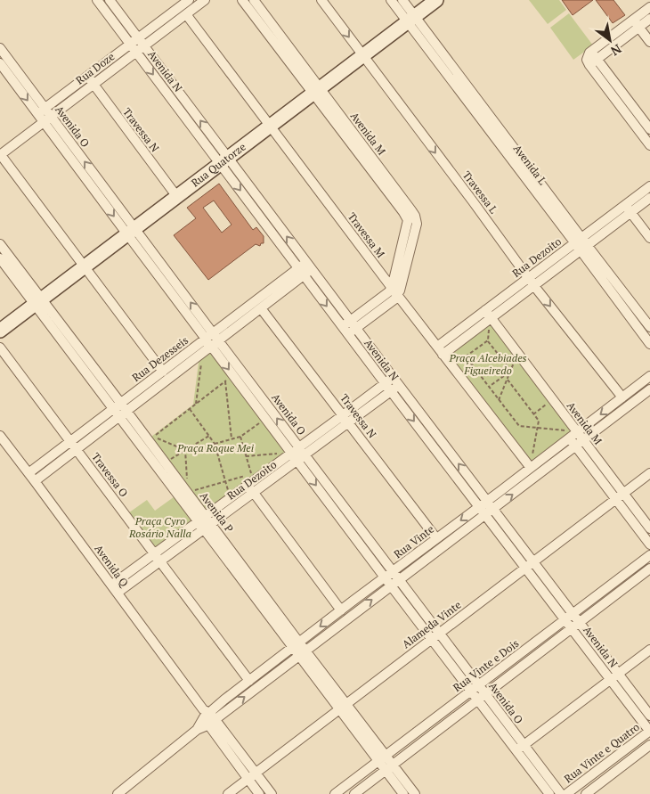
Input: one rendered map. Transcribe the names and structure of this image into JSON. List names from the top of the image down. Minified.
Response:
{"streets":{"street":["Rua Doze","Avenida N","Avenida O","Travessa N","Avenida M","Avenida L","Rua Quatorze","Travessa L","Travessa M","Rua Dezoito","Rua Dezesseis","Travessa O","Avenida P","Rua Vinte","Avenida Q","Alameda Vinte","Rua Vinte e Dois","Rua Vinte e Quatro"]},"crossings":[["Rua Doze","Avenida N"],["Rua Doze","Avenida O"],["Rua Doze","Travessa N"],["Rua Doze","Travessa M"],["Avenida N","Rua Quatorze"],["Avenida N","Rua Dezoito"],["Avenida N","Rua Dezesseis"],["Avenida N","Rua Vinte"],["Avenida N","Alameda Vinte"],["Avenida N","Rua Vinte e Dois"],["Avenida N","Rua Vinte e Quatro"],["Avenida O","Rua Quatorze"],["Avenida O","Rua Dezoito"],["Avenida O","Rua Dezesseis"],["Avenida O","Rua Vinte"],["Avenida O","Alameda Vinte"],["Avenida O","Rua Vinte e Dois"],["Travessa N","Rua Quatorze"],["Travessa N","Rua Dezoito"],["Travessa N","Rua Dezesseis"],["Travessa N","Rua Vinte"],["Avenida M","Rua Quatorze"],["Avenida M","Travessa M"],["Avenida M","Rua Dezoito"],["Avenida M","Rua Vinte"],["Avenida M","Alameda Vinte"],["Avenida L","Rua Quatorze"],["Avenida L","Rua Dezoito"],["Rua Quatorze","Travessa L"],["Rua Quatorze","Travessa M"],["Rua Quatorze","Avenida P"],["Travessa L","Rua Dezoito"],["Travessa L","Rua Vinte"],["Travessa M","Rua Dezoito"],["Travessa M","Rua Vinte"],["Rua Dezoito","Travessa O"],["Rua Dezoito","Avenida P"],["Rua Dezoito","Avenida Q"],["Rua Dezesseis","Travessa O"],["Rua Dezesseis","Avenida P"],["Rua Dezesseis","Avenida Q"],["Travessa O","Rua Vinte"],["Avenida P","Rua Vinte"],["Avenida P","Alameda Vinte"],["Avenida P","Rua Vinte e Dois"],["Rua Vinte","Avenida Q"],["Avenida Q","Alameda Vinte"]],"one_way":["Travessa L"],"parks":["Praça Alcebiades Figueiredo","Praça Roque Mei","Praça Cyro Rosário Nalla"],"north":"bottom right"}
